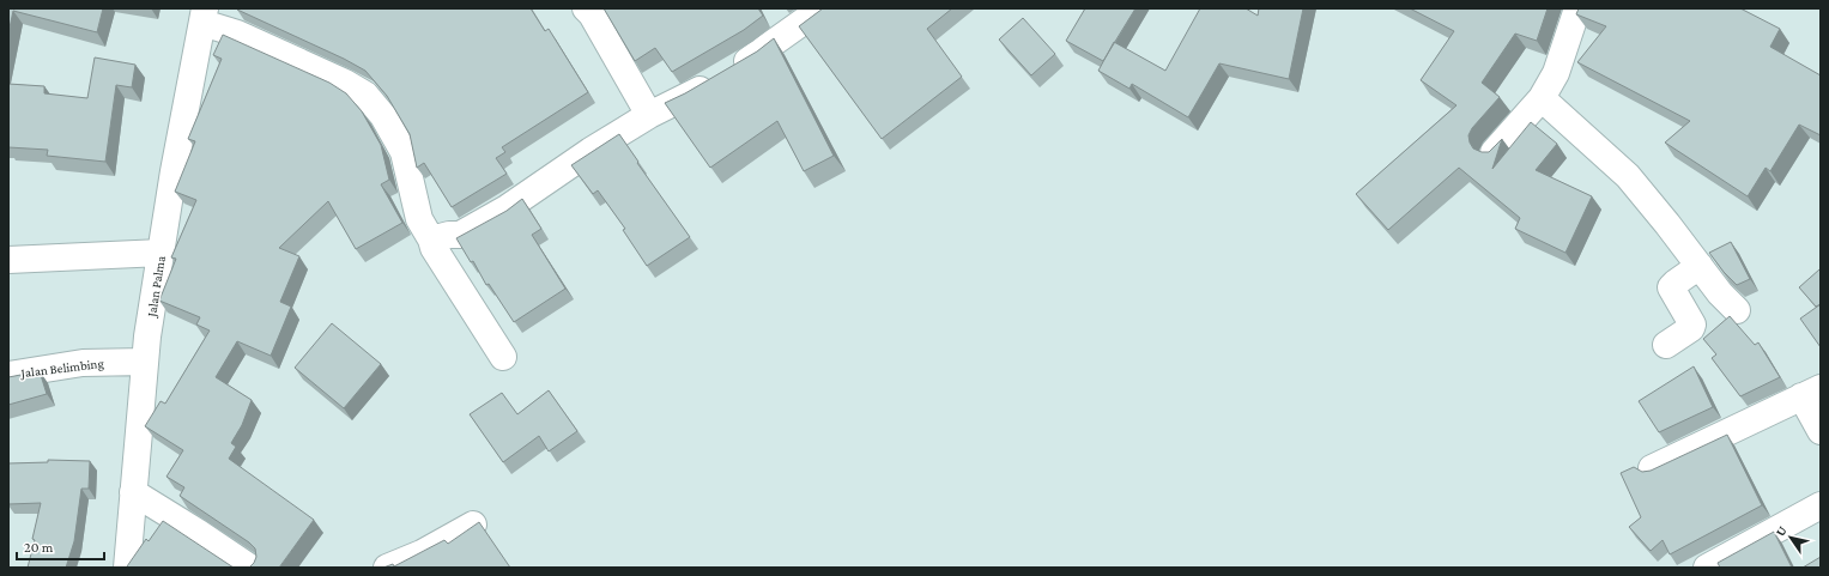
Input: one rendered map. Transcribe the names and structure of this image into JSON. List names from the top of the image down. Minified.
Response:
{"streets":{"street":["Jalan Palma","Jalan Belimbing"]},"crossings":[["Jalan Palma","Jalan Belimbing"]],"scale_bar":"20 m","north":"top left"}
